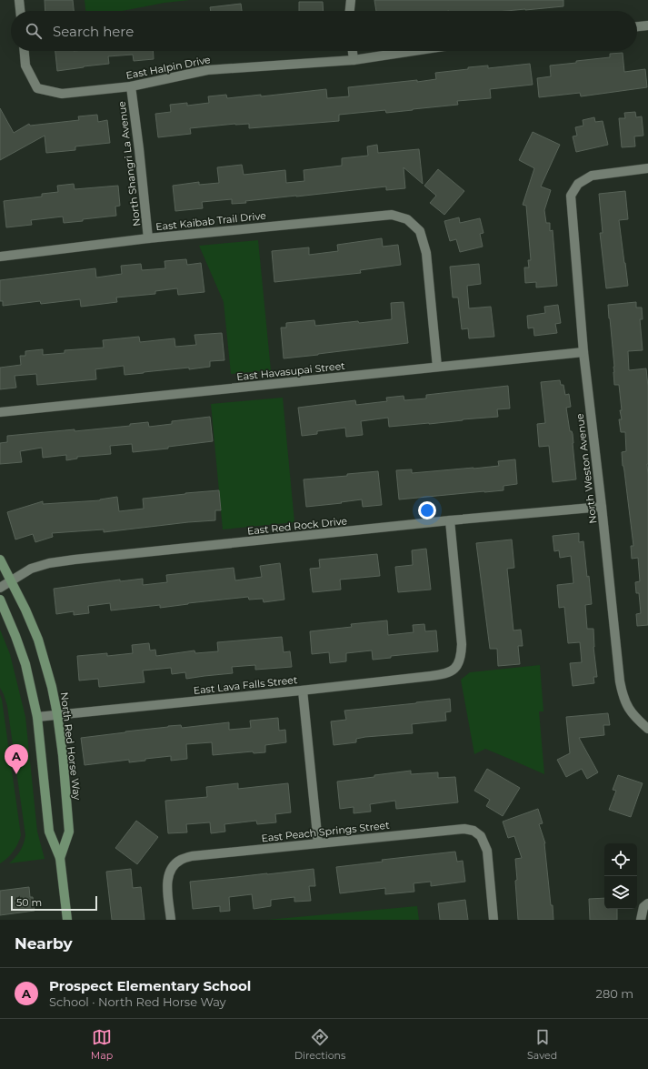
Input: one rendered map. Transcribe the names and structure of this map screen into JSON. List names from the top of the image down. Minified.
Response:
{"streets":{"street":["East Halpin Drive","North Shangri La Avenue","East Kaibab Trail Drive","East Havasupai Street","North Weston Avenue","East Red Rock Drive","East Lava Falls Street","North Red Horse Way","East Peach Springs Street"]},"crossings":[["East Halpin Drive","North Shangri La Avenue"],["North Shangri La Avenue","East Kaibab Trail Drive"],["East Kaibab Trail Drive","East Havasupai Street"],["East Havasupai Street","North Weston Avenue"],["North Weston Avenue","East Red Rock Drive"],["East Red Rock Drive","East Lava Falls Street"],["East Red Rock Drive","North Red Horse Way"],["East Lava Falls Street","North Red Horse Way"]],"scale_bar":"50 m","page":{"search":"Search here","pins":"A","scale":"50 m","heading":"Nearby","list":[{"mark":"A","name":"Prospect Elementary School","note":"School · North Red Horse Way","value":"280 m"}],"nav":["Map","Directions","Saved"]}}
